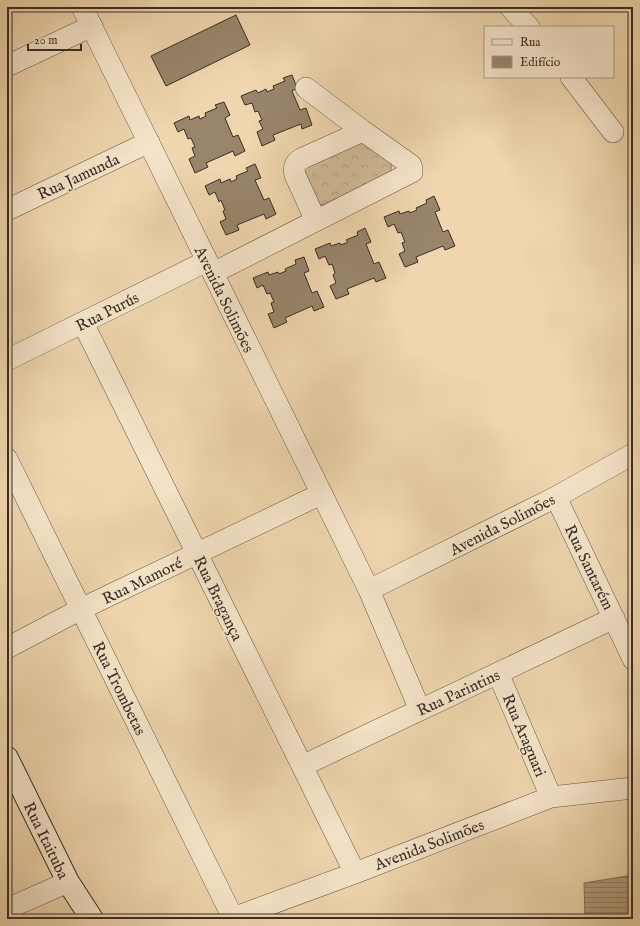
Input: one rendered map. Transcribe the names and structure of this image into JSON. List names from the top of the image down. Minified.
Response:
{"streets":{"street":["Rua Jamunda","Avenida Solimões","Rua Purús","Rua Santarém","Rua Mamoré","Rua Bragança","Rua Trombetas","Rua Parintins","Rua Araguari","Rua Itaituba"]},"crossings":[["Rua Jamunda","Avenida Solimões"],["Avenida Solimões","Rua Purús"],["Avenida Solimões","Rua Santarém"],["Avenida Solimões","Rua Mamoré"],["Avenida Solimões","Rua Bragança"],["Avenida Solimões","Rua Trombetas"],["Avenida Solimões","Rua Parintins"],["Avenida Solimões","Rua Araguari"],["Rua Purús","Rua Bragança"],["Rua Santarém","Rua Parintins"],["Rua Mamoré","Rua Bragança"],["Rua Mamoré","Rua Trombetas"],["Rua Bragança","Rua Parintins"],["Rua Parintins","Rua Araguari"]],"legend":["Rua","Edifício"],"scale_bar":"20 m"}
